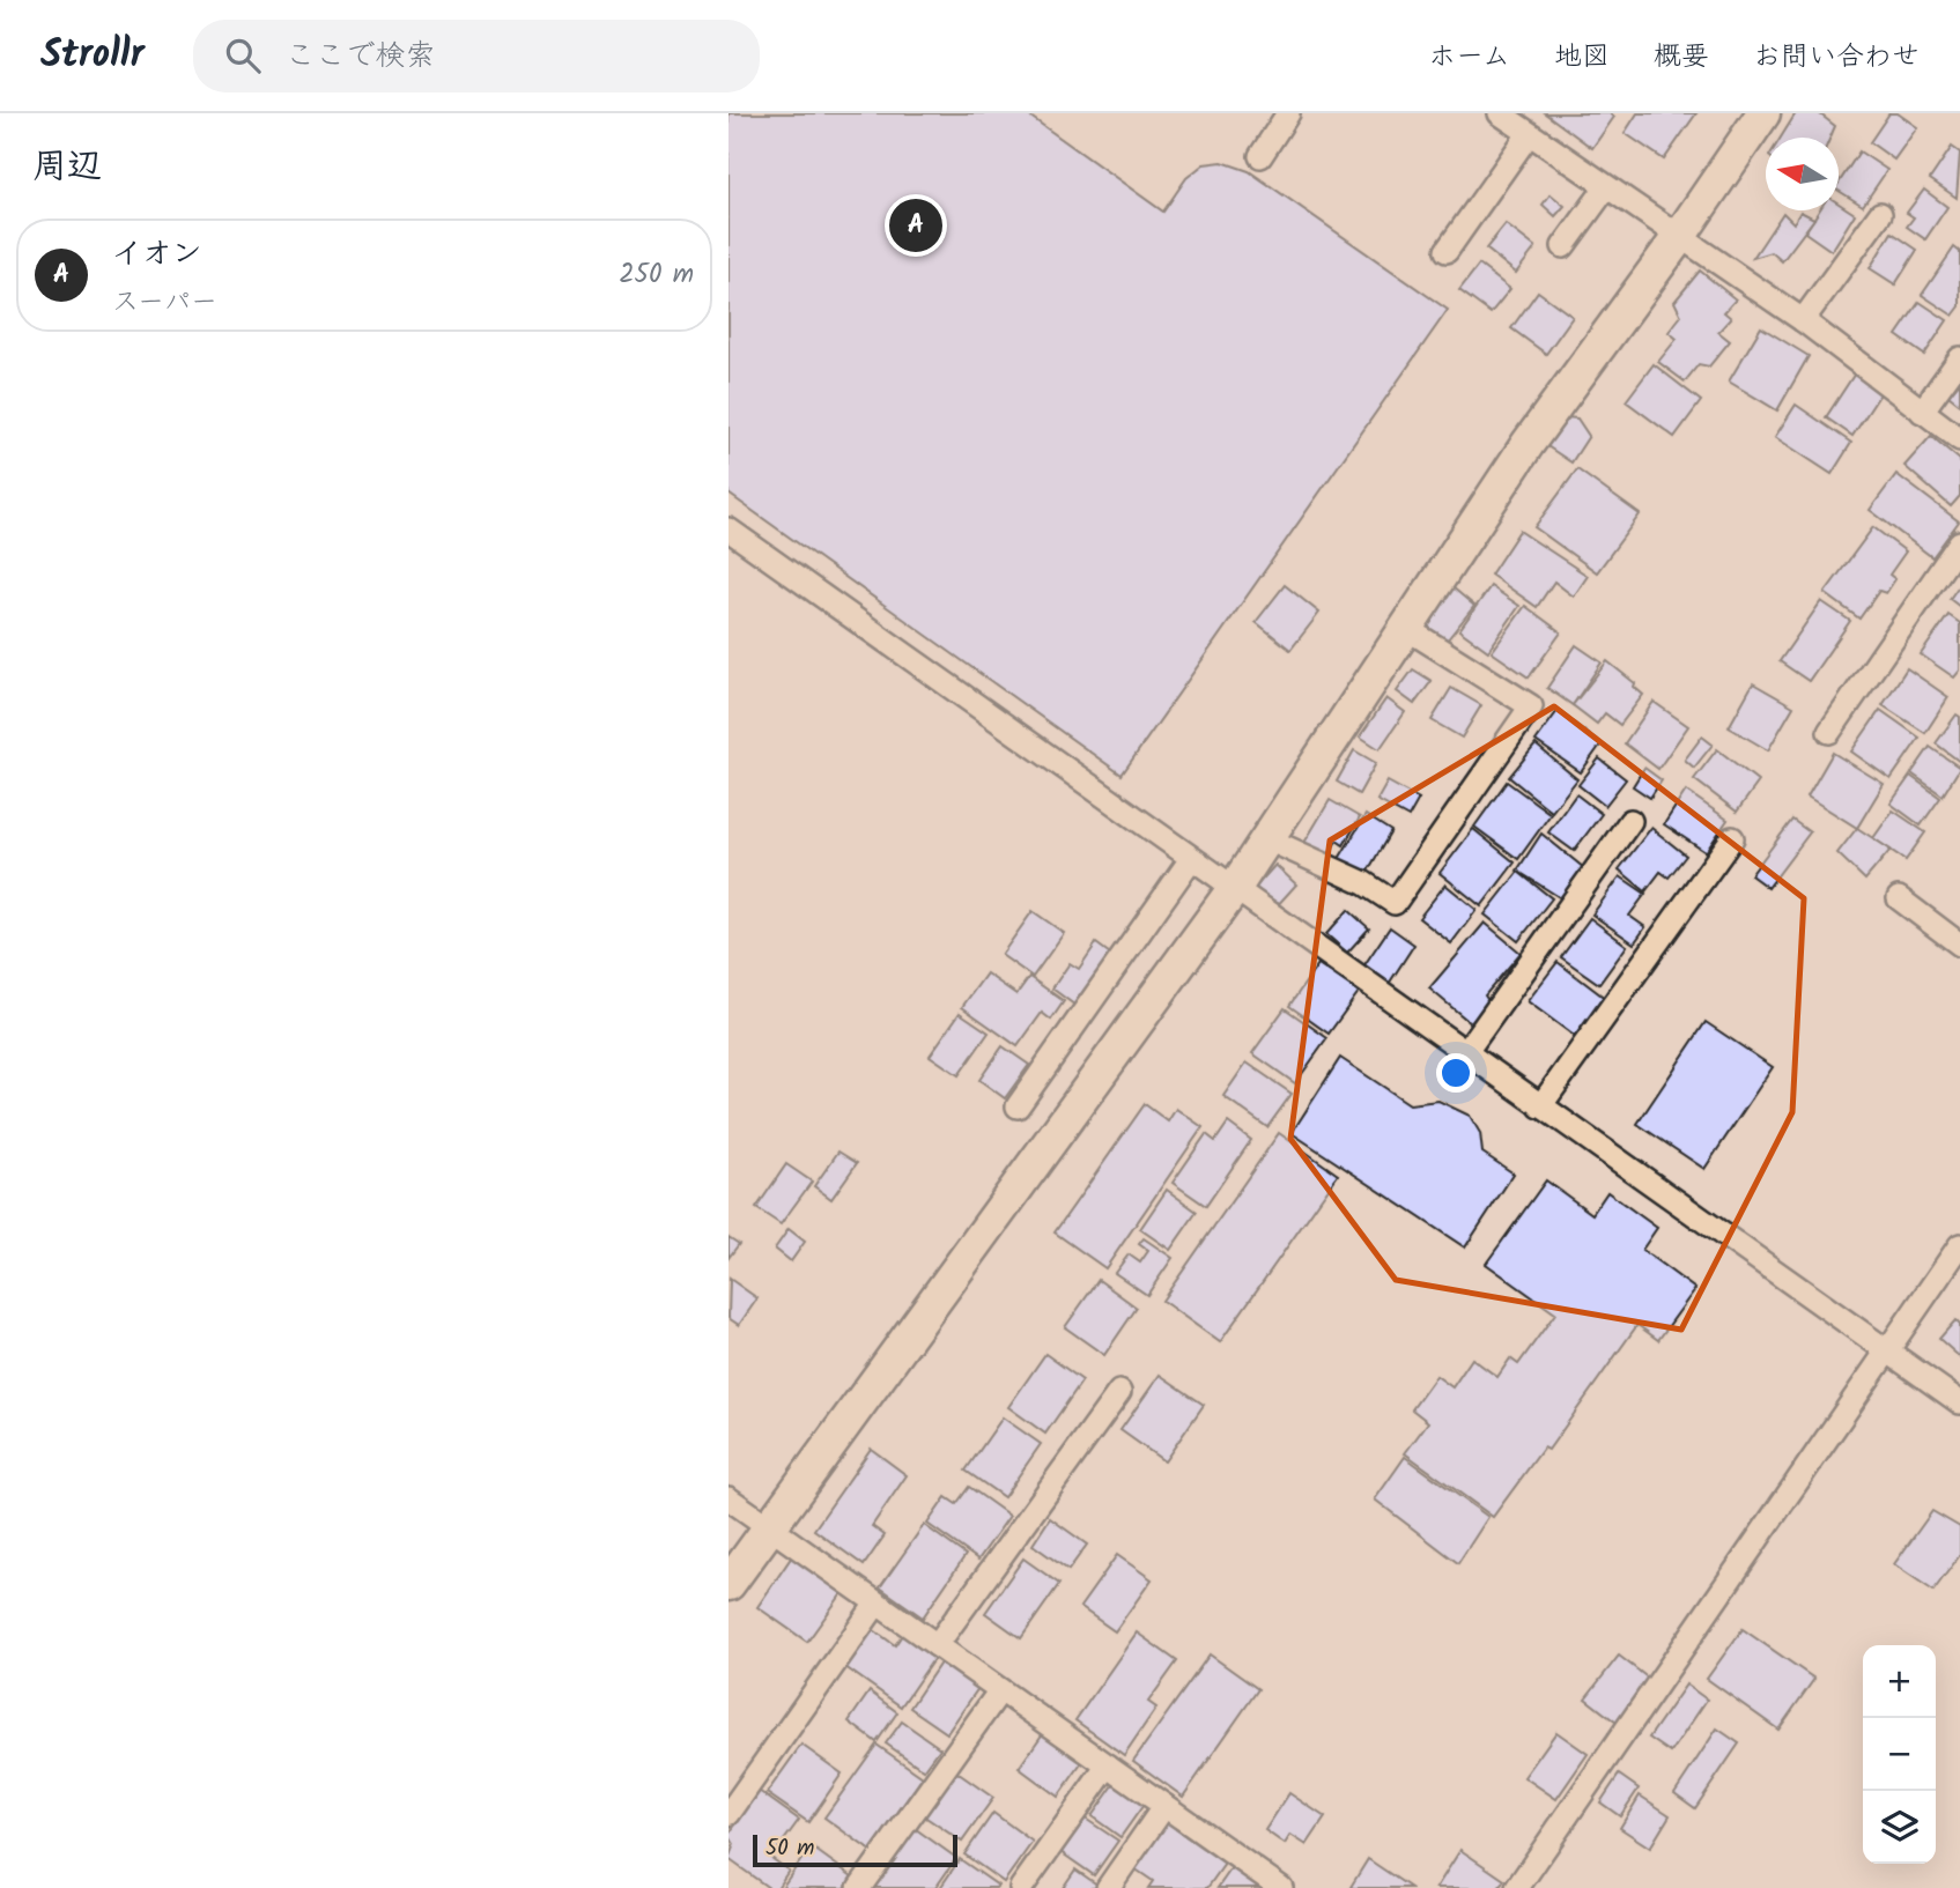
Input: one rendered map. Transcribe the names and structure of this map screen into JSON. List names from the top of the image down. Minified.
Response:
{"scale_bar":"50 m","north":"left","page":{"header":"Strollr","search":"ここで検索","nav":["ホーム","地図","概要","お問い合わせ"],"heading":"周辺","pins":"A","list":[{"mark":"A","name":"イオン","note":"スーパー","value":"250 m"}],"map_buttons":["+","−"],"scale":"50 m"}}
